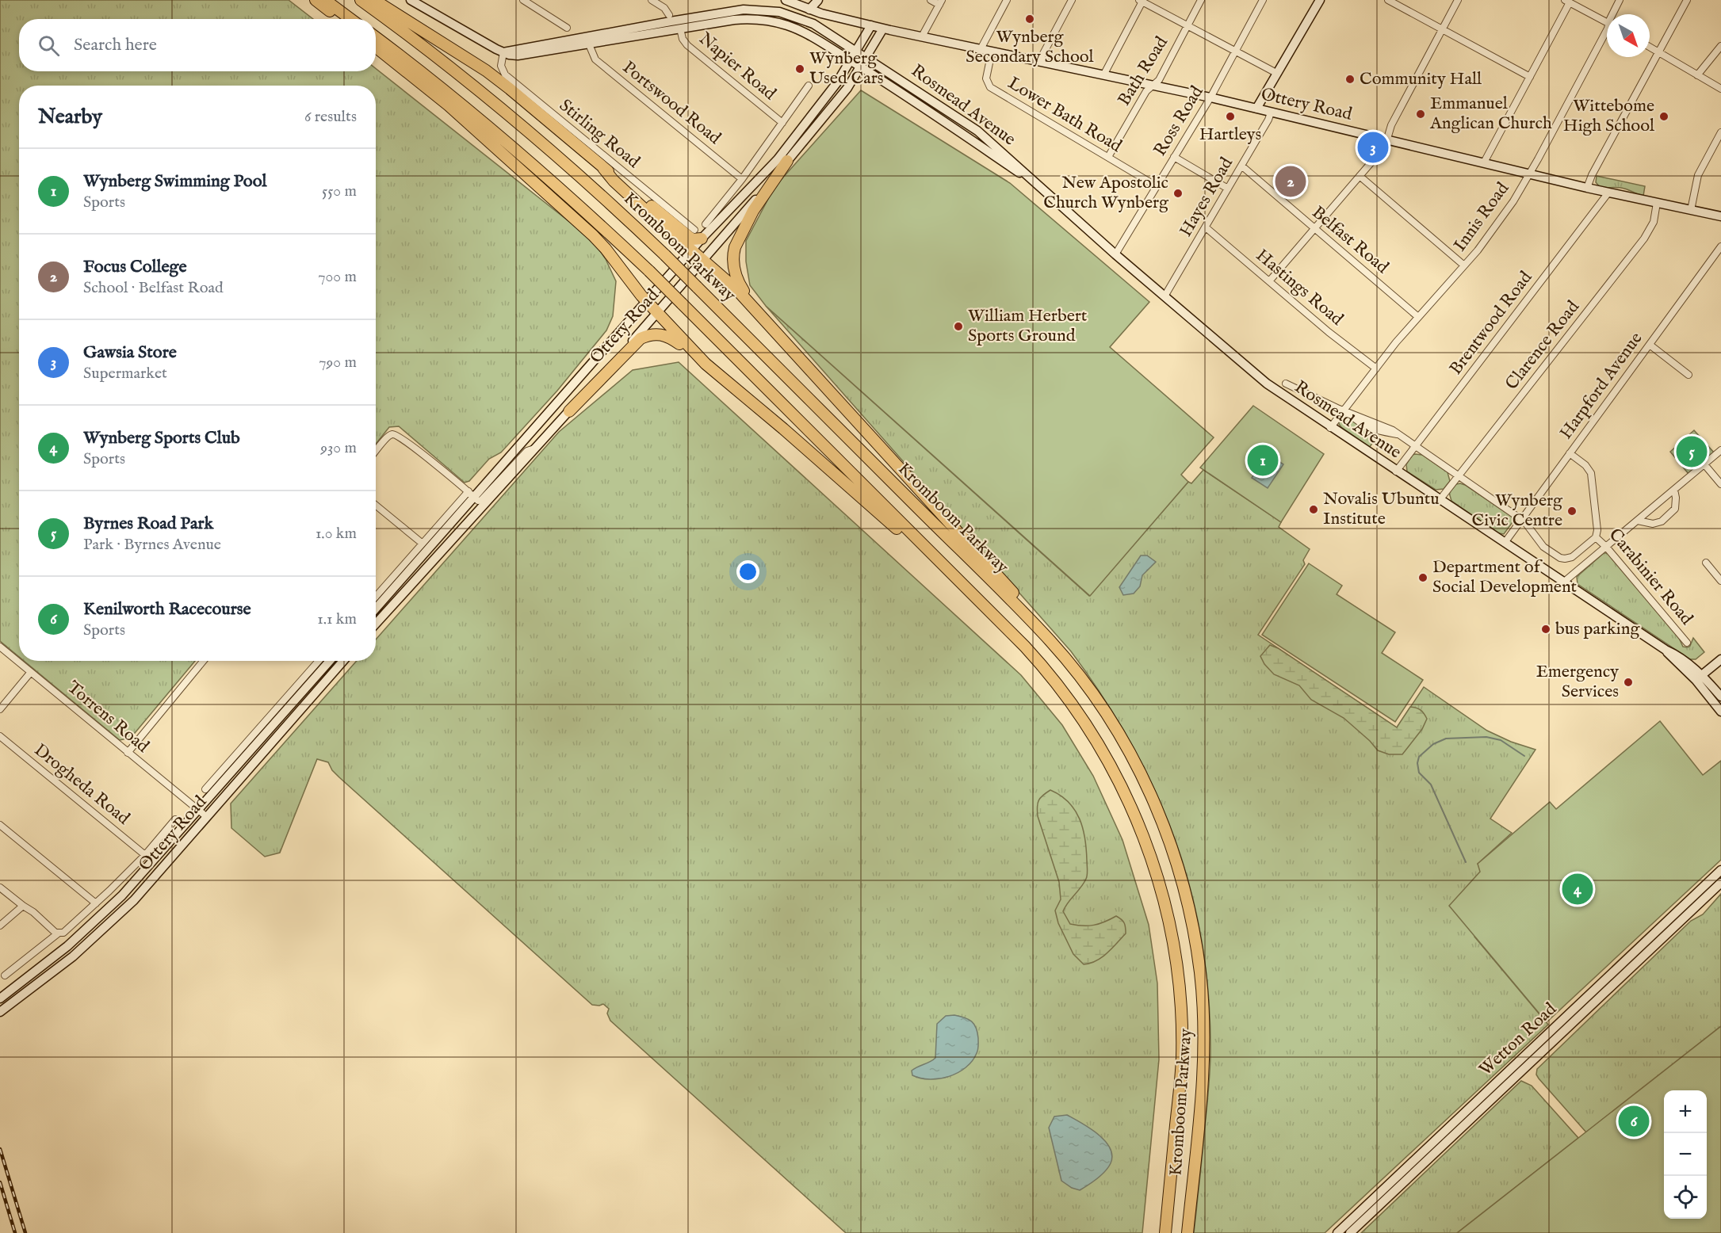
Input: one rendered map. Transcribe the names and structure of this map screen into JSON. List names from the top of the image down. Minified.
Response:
{"streets":{"highway":["Kromboom Parkway"],"main road":["Ottery Road","Rosmead Avenue","Wetton Road"],"street":["Napier Road","Bath Road","Portswood Road","Lower Bath Road","Ross Road","Stirling Road","Hayes Road","Innis Road","Belfast Road","Hastings Road","Brentwood Road","Clarence Road","Harpford Avenue","Carabinier Road","Torrens Road","Drogheda Road"]},"crossings":[["Napier Road","Rosmead Avenue"],["Bath Road","Ottery Road"],["Bath Road","Lower Bath Road"],["Portswood Road","Rosmead Avenue"],["Ottery Road","Rosmead Avenue"],["Ottery Road","Lower Bath Road"],["Ottery Road","Ross Road"],["Ottery Road","Hayes Road"],["Ottery Road","Innis Road"],["Ottery Road","Brentwood Road"],["Ottery Road","Clarence Road"],["Ottery Road","Torrens Road"],["Rosmead Avenue","Ross Road"],["Rosmead Avenue","Stirling Road"],["Rosmead Avenue","Hayes Road"],["Rosmead Avenue","Innis Road"],["Rosmead Avenue","Brentwood Road"],["Rosmead Avenue","Clarence Road"],["Rosmead Avenue","Harpford Avenue"],["Rosmead Avenue","Carabinier Road"],["Lower Bath Road","Ross Road"],["Hayes Road","Belfast Road"],["Hayes Road","Hastings Road"],["Innis Road","Belfast Road"],["Innis Road","Hastings Road"],["Harpford Avenue","Carabinier Road"]],"places":["Wynberg Secondary School","Wynberg Used Cars","Community Hall","Emmanuel Anglican Church","Hartleys","Wittebome High School","New Apostolic Church Wynberg","William Herbert Sports Ground","Novalis Ubuntu Institute","Wynberg Civic Centre","Department of Social Development","bus parking","Emergency Services"],"north":"bottom right","page":{"search":"Search here","heading":["Nearby","6 results"],"pins":["3","2","5","1","4","6"],"list":[{"mark":"1","name":"Wynberg Swimming Pool","note":"Sports","value":"550 m"},{"mark":"2","name":"Focus College","note":"School · Belfast Road","value":"700 m"},{"mark":"3","name":"Gawsia Store","note":"Supermarket","value":"790 m"},{"mark":"4","name":"Wynberg Sports Club","note":"Sports","value":"930 m"},{"mark":"5","name":"Byrnes Road Park","note":"Park · Byrnes Avenue","value":"1.0 km"},{"mark":"6","name":"Kenilworth Racecourse","note":"Sports","value":"1.1 km"}],"map_buttons":["+","−"]}}
